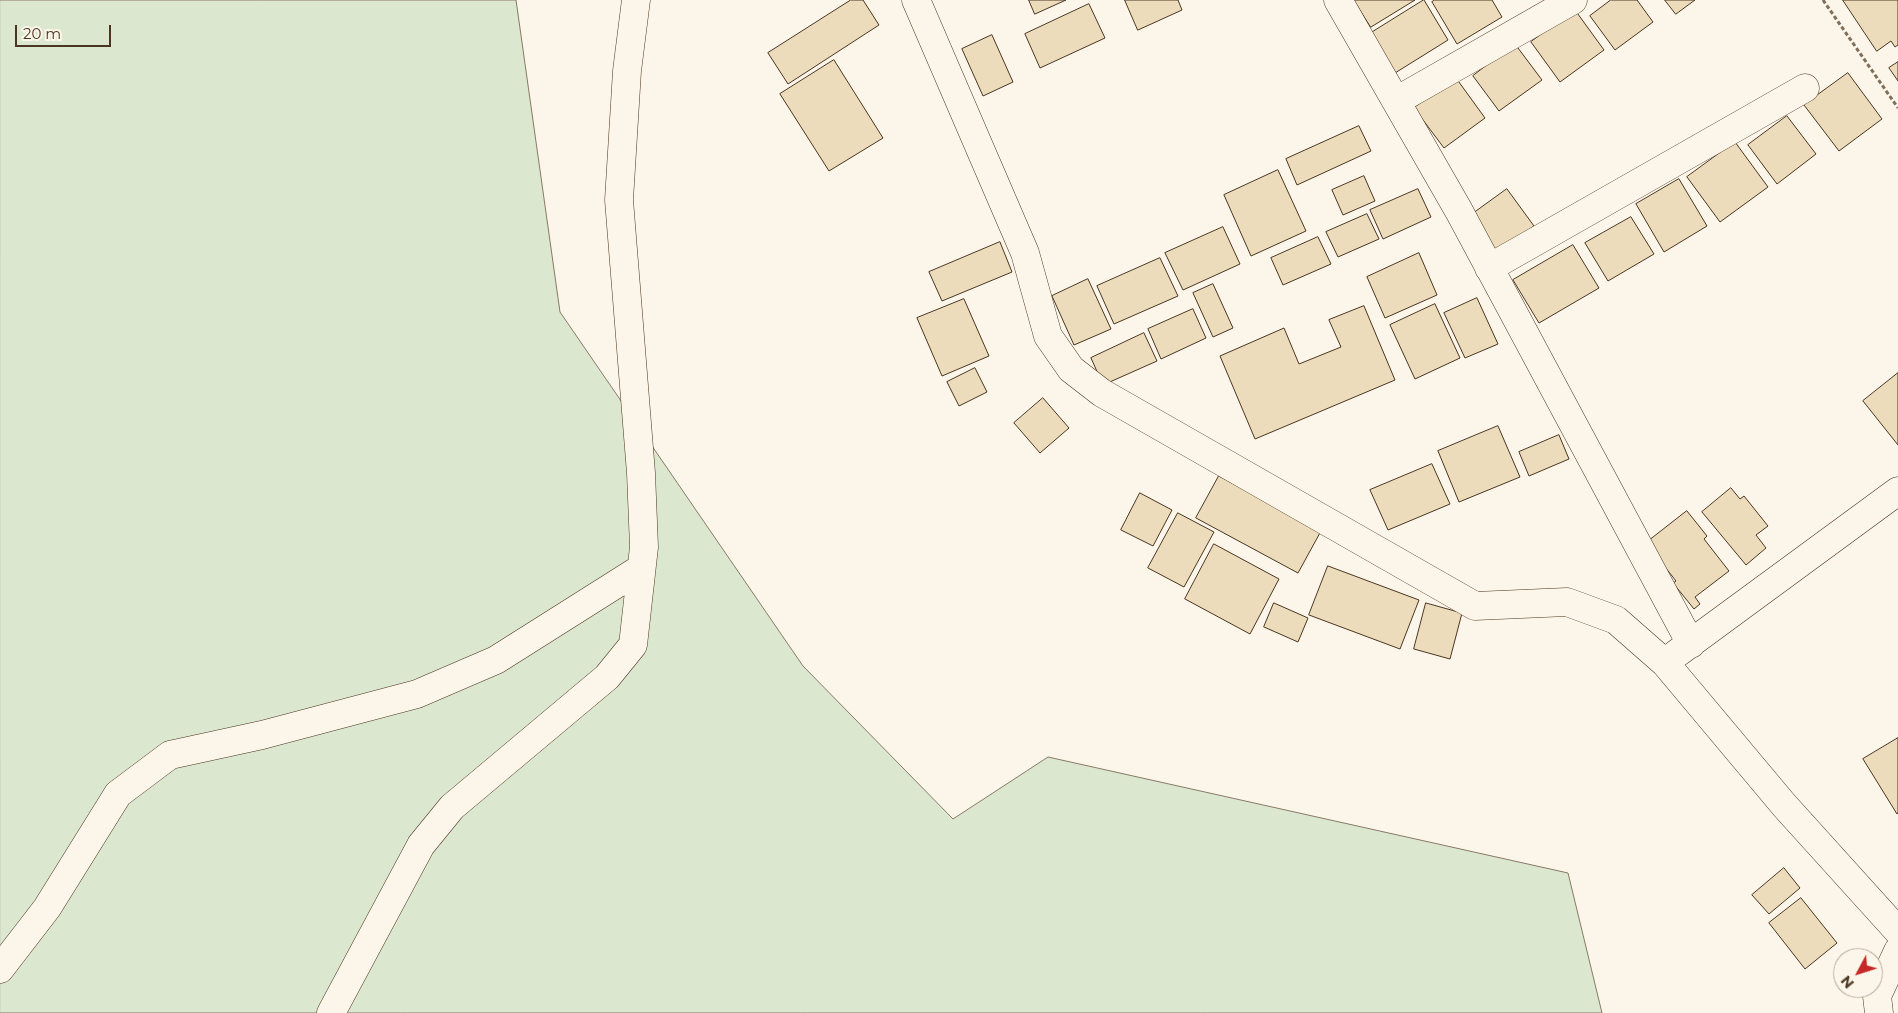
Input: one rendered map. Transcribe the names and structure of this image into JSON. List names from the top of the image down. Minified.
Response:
{"scale_bar":"20 m","north":"bottom left"}
